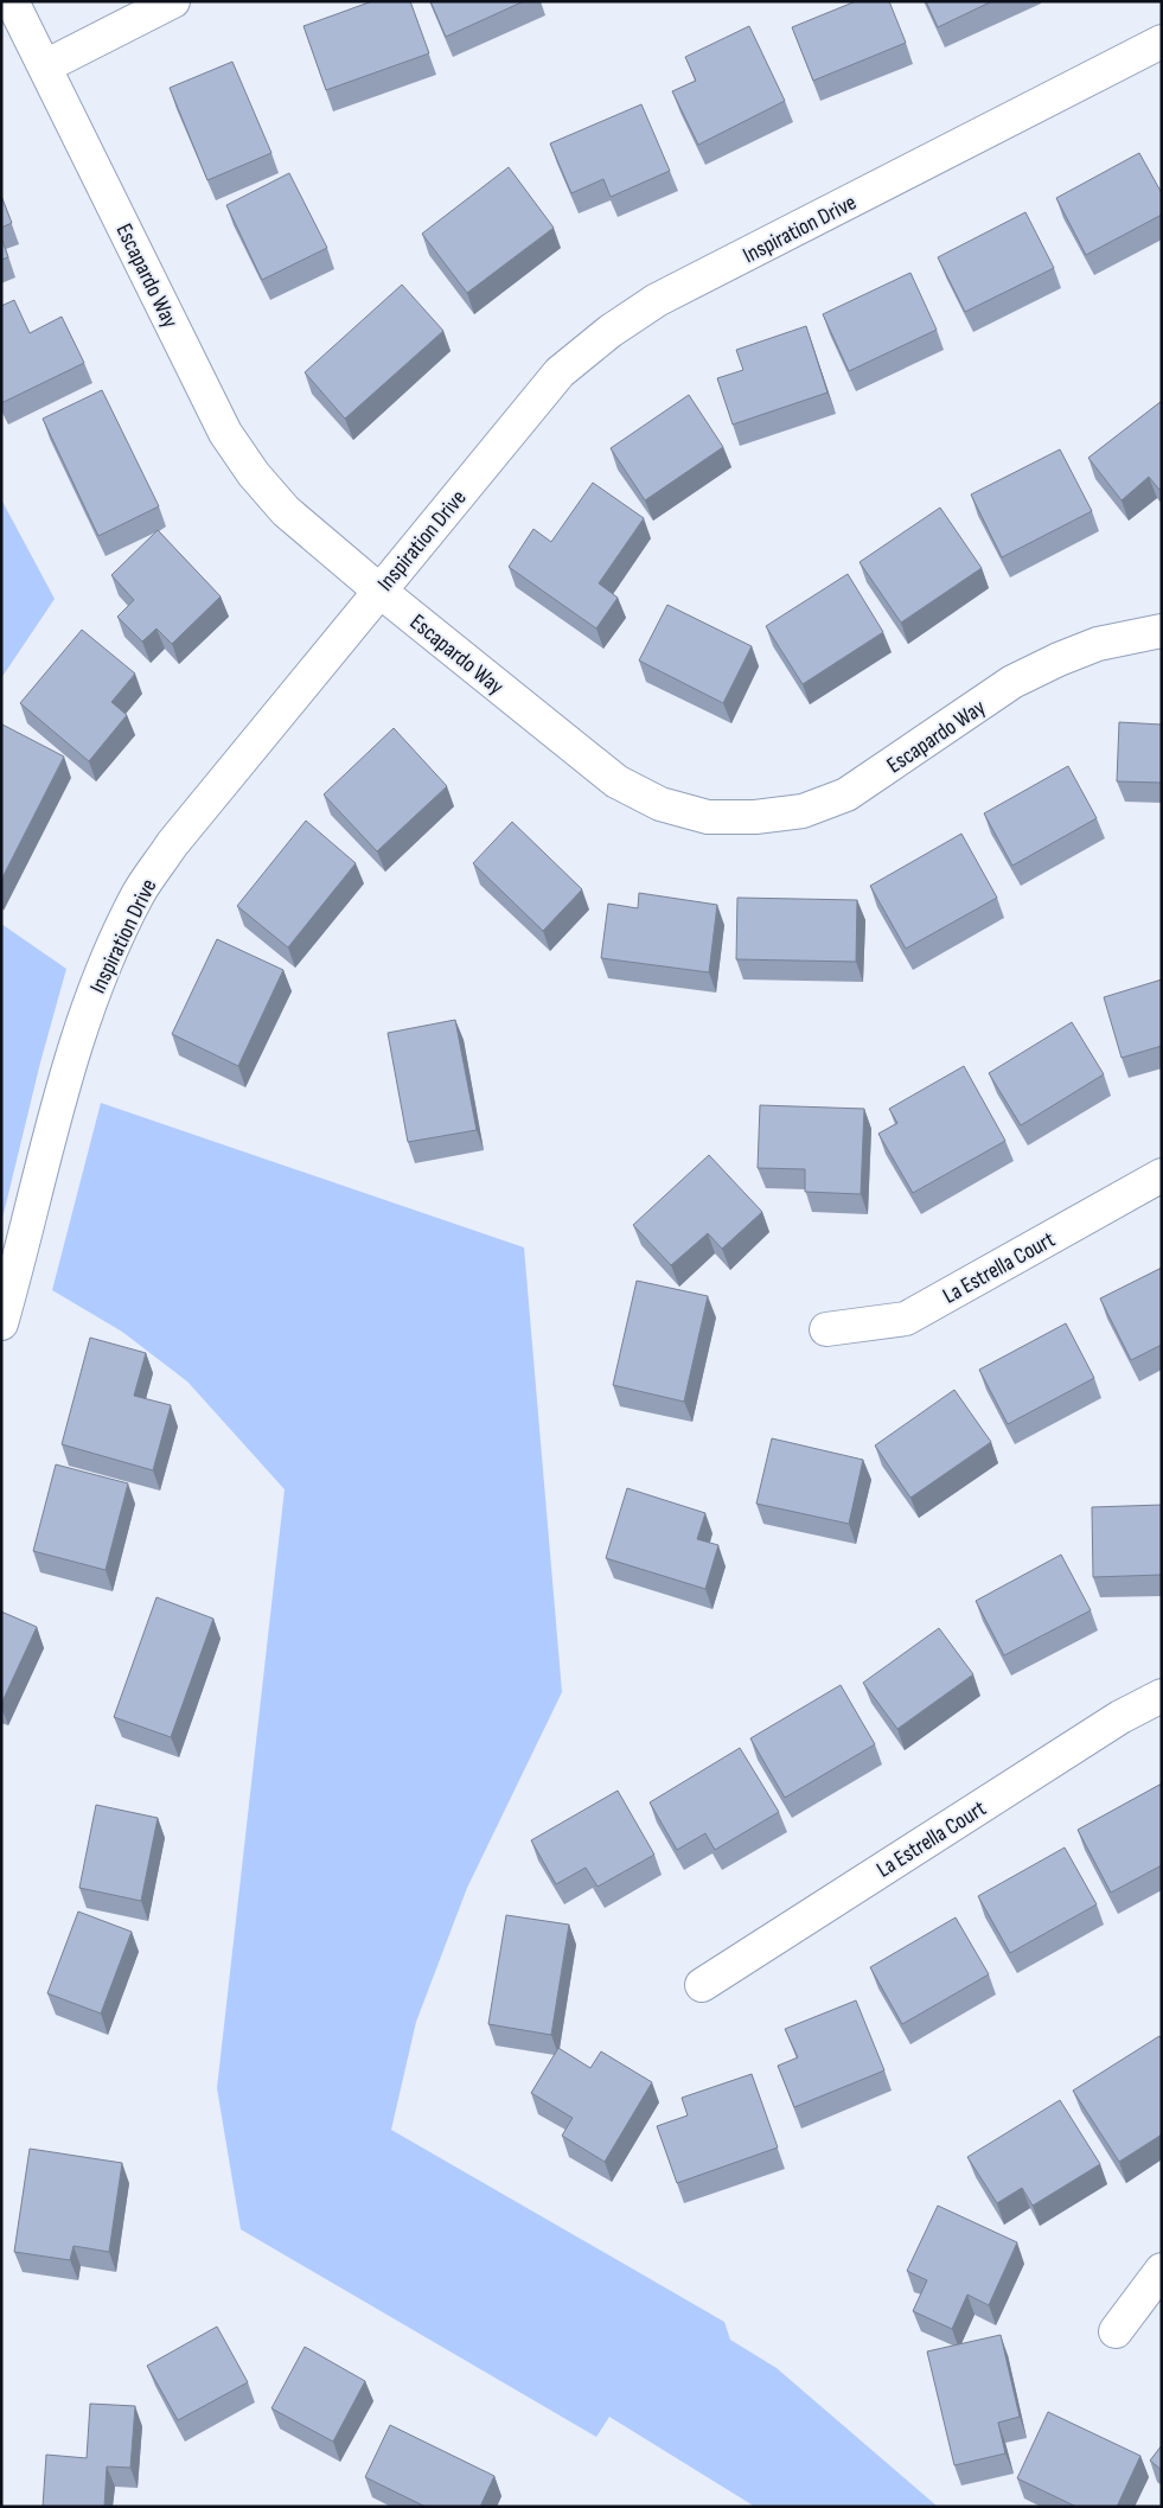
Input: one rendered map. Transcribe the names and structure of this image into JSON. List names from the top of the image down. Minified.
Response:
{"streets":{"street":["Inspiration Drive","Escapardo Way","La Estrella Court"]},"crossings":[["Inspiration Drive","Escapardo Way"]]}
